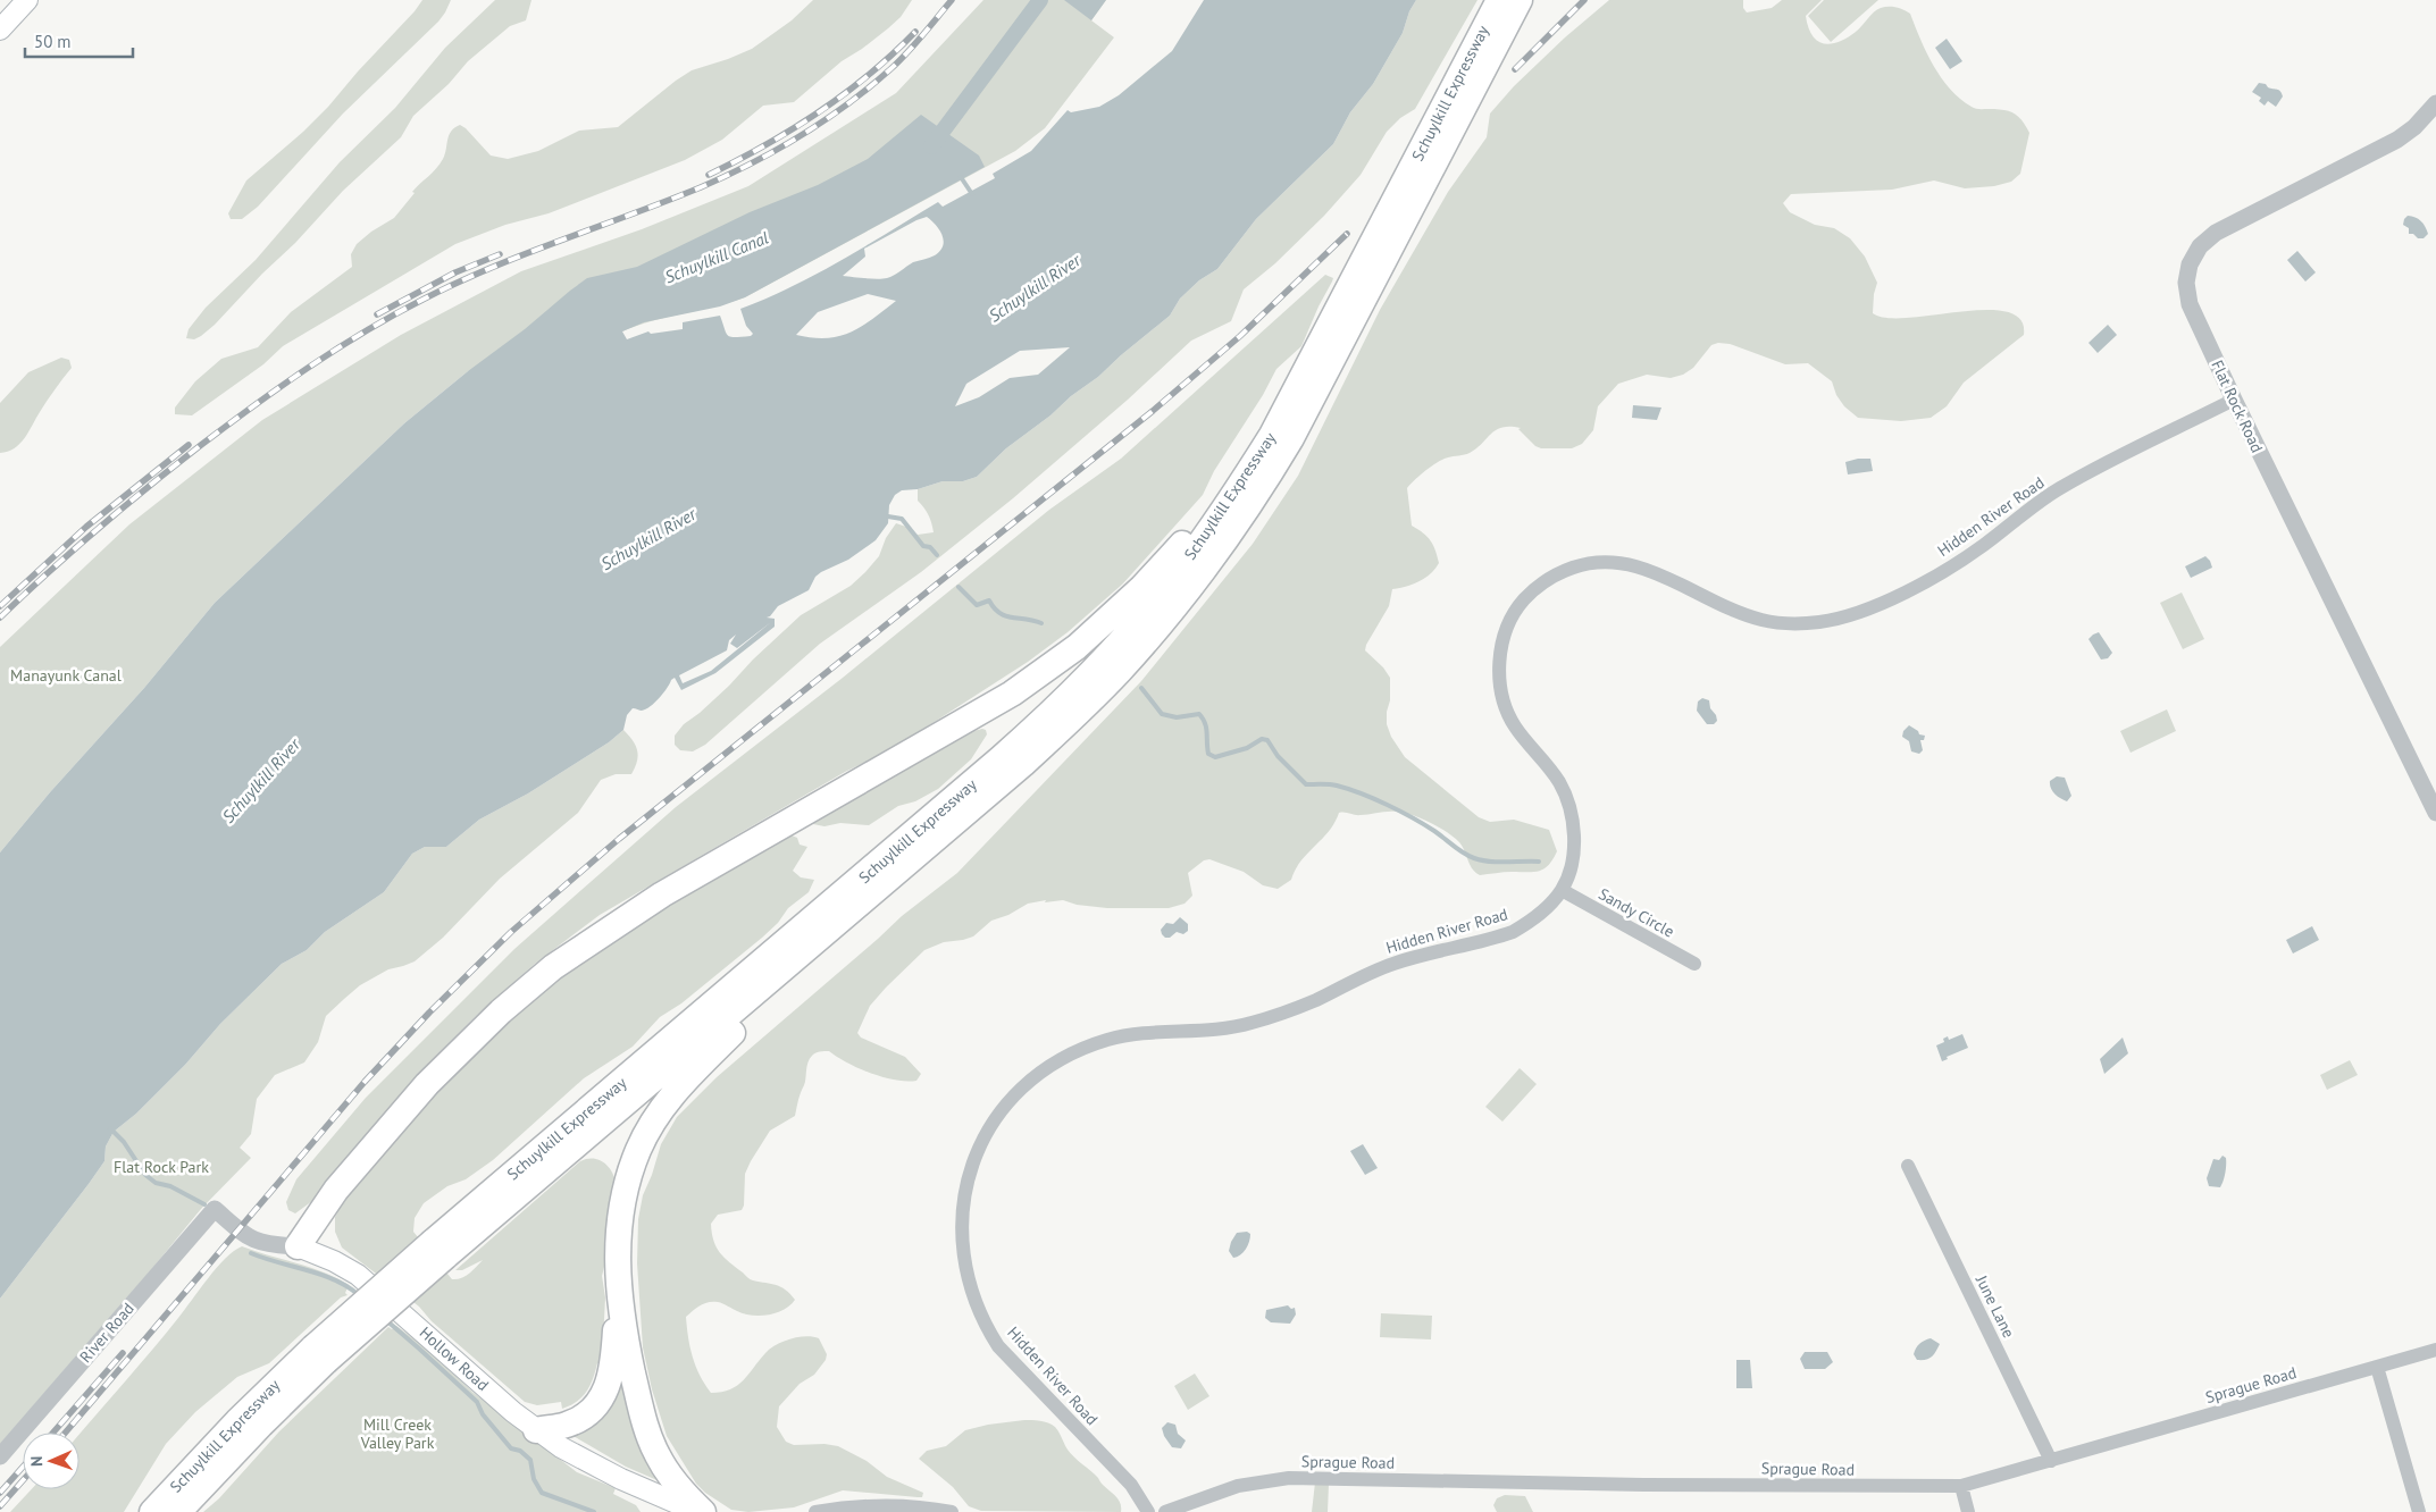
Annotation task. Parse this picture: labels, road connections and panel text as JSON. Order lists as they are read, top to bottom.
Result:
{
  "streets": {
    "highway": ["Schuylkill Expressway"],
    "main road": ["Hollow Road"],
    "street": [
      "Flat Rock Road",
      "Hidden River Road",
      "Sandy Circle",
      "June Lane",
      "River Road",
      "Sprague Road"
    ]
  },
  "crossings": [
    ["Flat Rock Road", "Hidden River Road"],
    ["Hidden River Road", "Sandy Circle"],
    ["June Lane", "Sprague Road"],
    ["River Road", "Hollow Road"]
  ],
  "water": ["Schuylkill Canal", "Schuylkill River"],
  "parks": ["Manayunk Canal", "Flat Rock Park", "Mill Creek Valley Park"],
  "scale_bar": "50 m",
  "north": "left"
}
